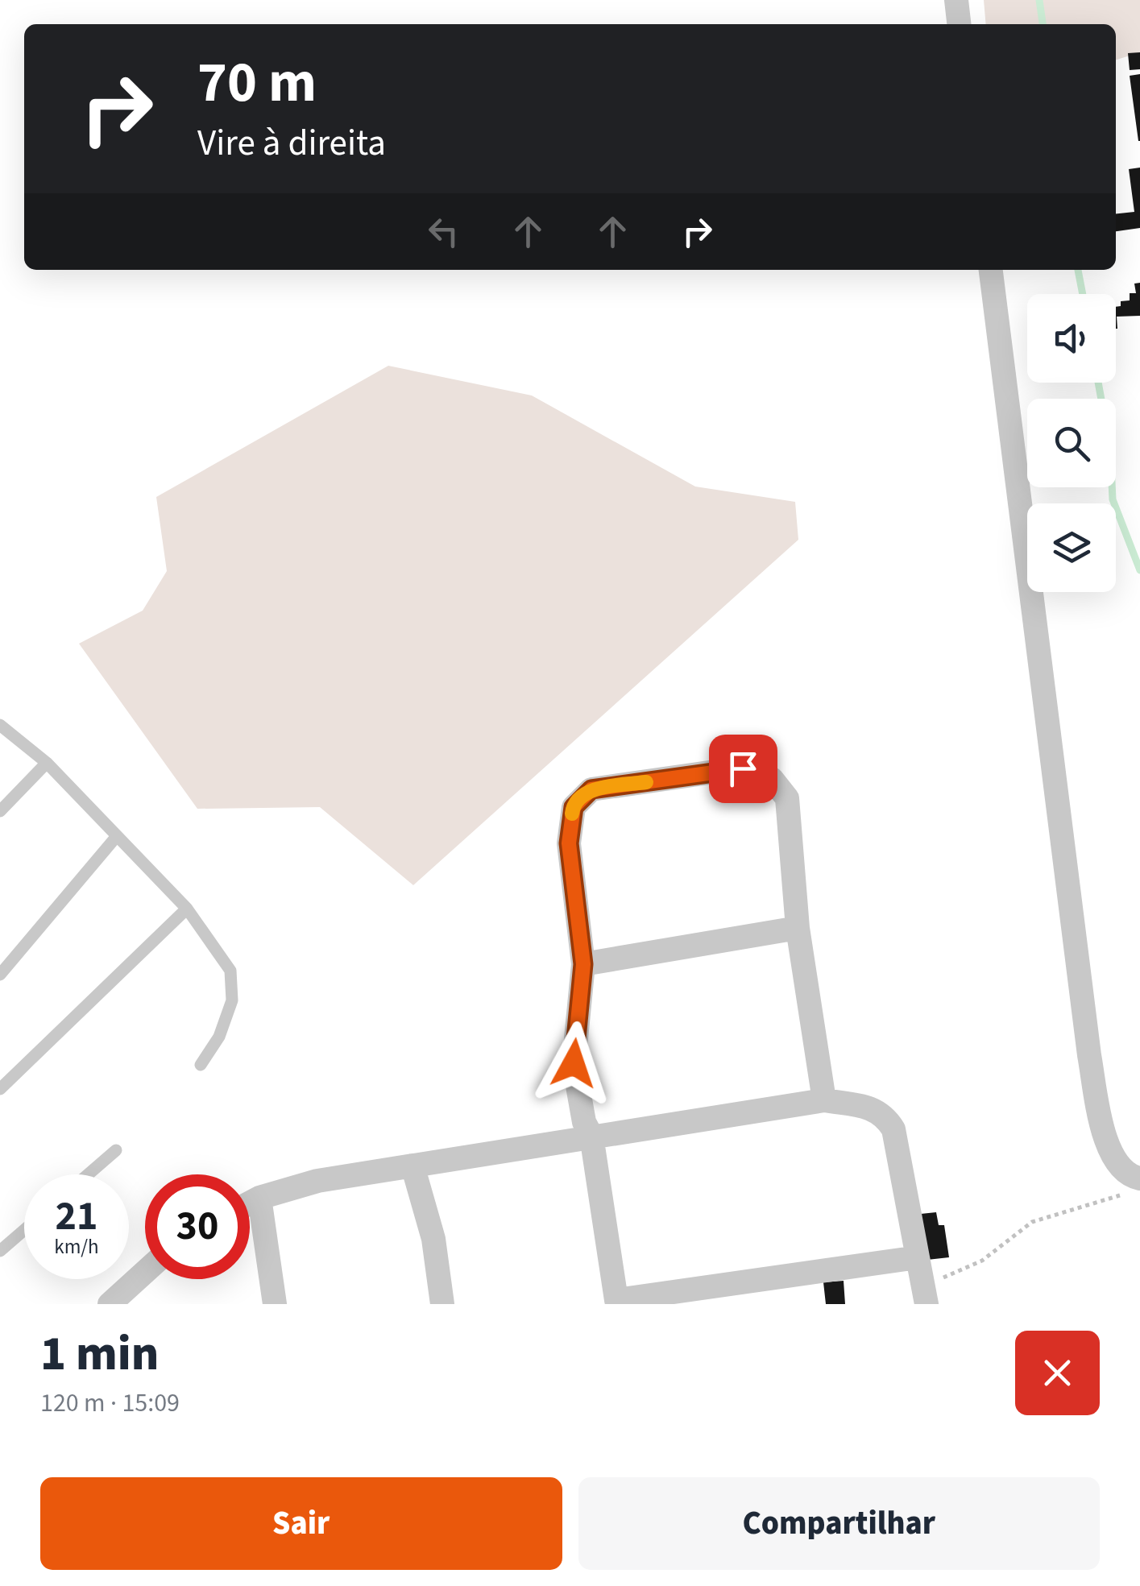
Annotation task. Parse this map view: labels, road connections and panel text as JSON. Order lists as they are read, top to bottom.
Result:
{
  "page": {
    "turn": ["70 m", "Vire à direita"],
    "speed": "21 km/h",
    "limit": "30",
    "heading": ["1 min", "120 m · 15:09"],
    "buttons": ["Sair", "Compartilhar"]
  }
}
